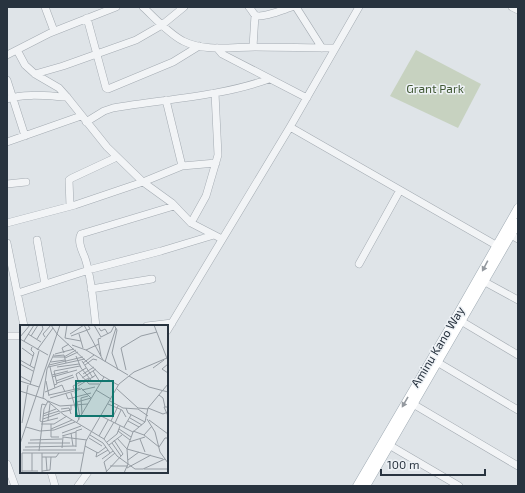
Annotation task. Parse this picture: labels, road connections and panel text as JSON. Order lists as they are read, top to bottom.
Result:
{
  "streets": {
    "main road": ["Aminu Kano Way"]
  },
  "parks": ["Grant Park"],
  "scale_bar": "100 m"
}
